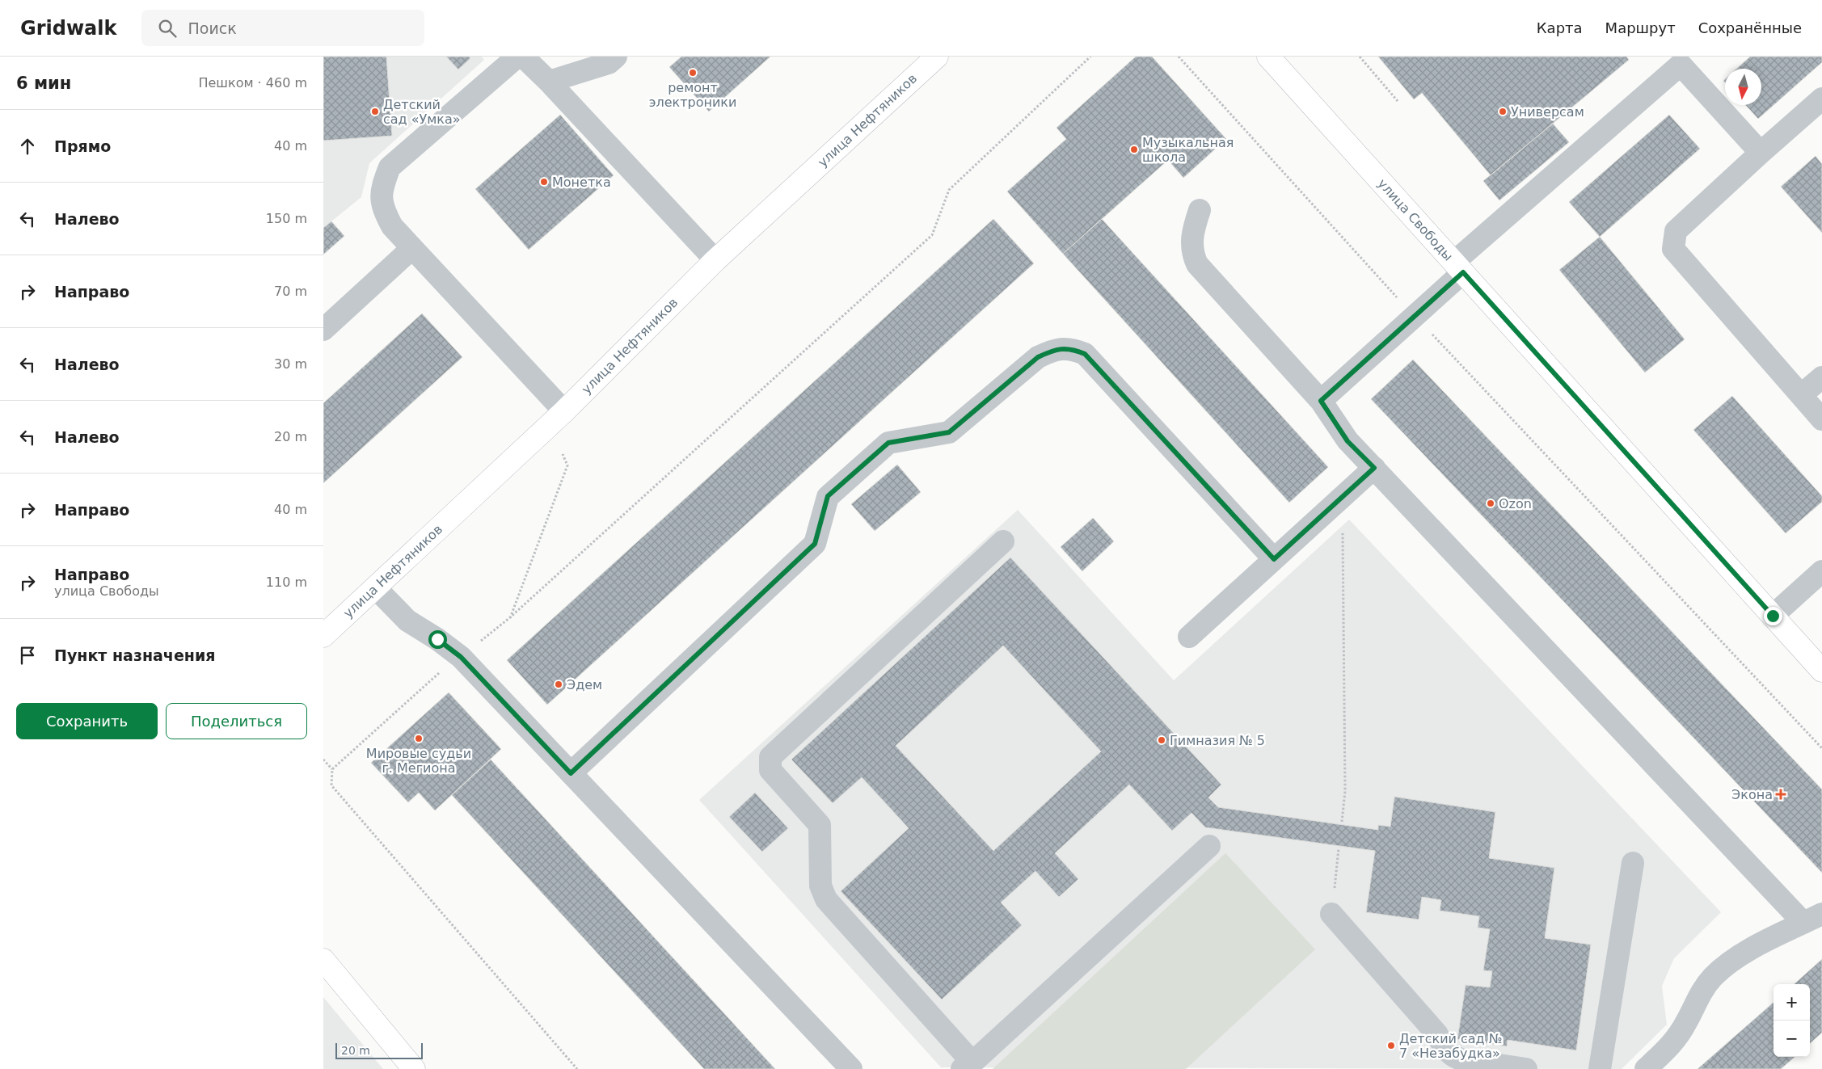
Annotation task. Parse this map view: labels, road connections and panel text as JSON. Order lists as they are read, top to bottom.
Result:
{
  "streets": {
    "main road": ["улица Нефтяников", "улица Свободы"]
  },
  "places": {
    "other": [
      "ремонт электроники",
      "Детский сад «Умка»",
      "Универсам",
      "Музыкальная школа",
      "Монетка",
      "Ozon",
      "Эдем",
      "Мировые судьи г. Мегиона",
      "Гимназия № 5",
      "Детский сад № 7 «Незабудка»"
    ],
    "health": ["Экона"]
  },
  "scale_bar": "20 m",
  "north": "bottom",
  "page": {
    "header": "Gridwalk",
    "search": "Поиск",
    "nav": ["Карта", "Маршрут", "Сохранённые"],
    "heading": ["6 мин", "Пешком · 460 m"],
    "list": [
      ["Прямо", "40 m"],
      ["Налево", "150 m"],
      ["Направо", "70 m"],
      ["Налево", "30 m"],
      ["Налево", "20 m"],
      ["Направо", "40 m"],
      ["Направо", "улица Свободы", "110 m"],
      "Пункт назначения"
    ],
    "buttons": ["Сохранить", "Поделиться"],
    "map_buttons": ["+", "−"],
    "scale": "20 m"
  }
}
